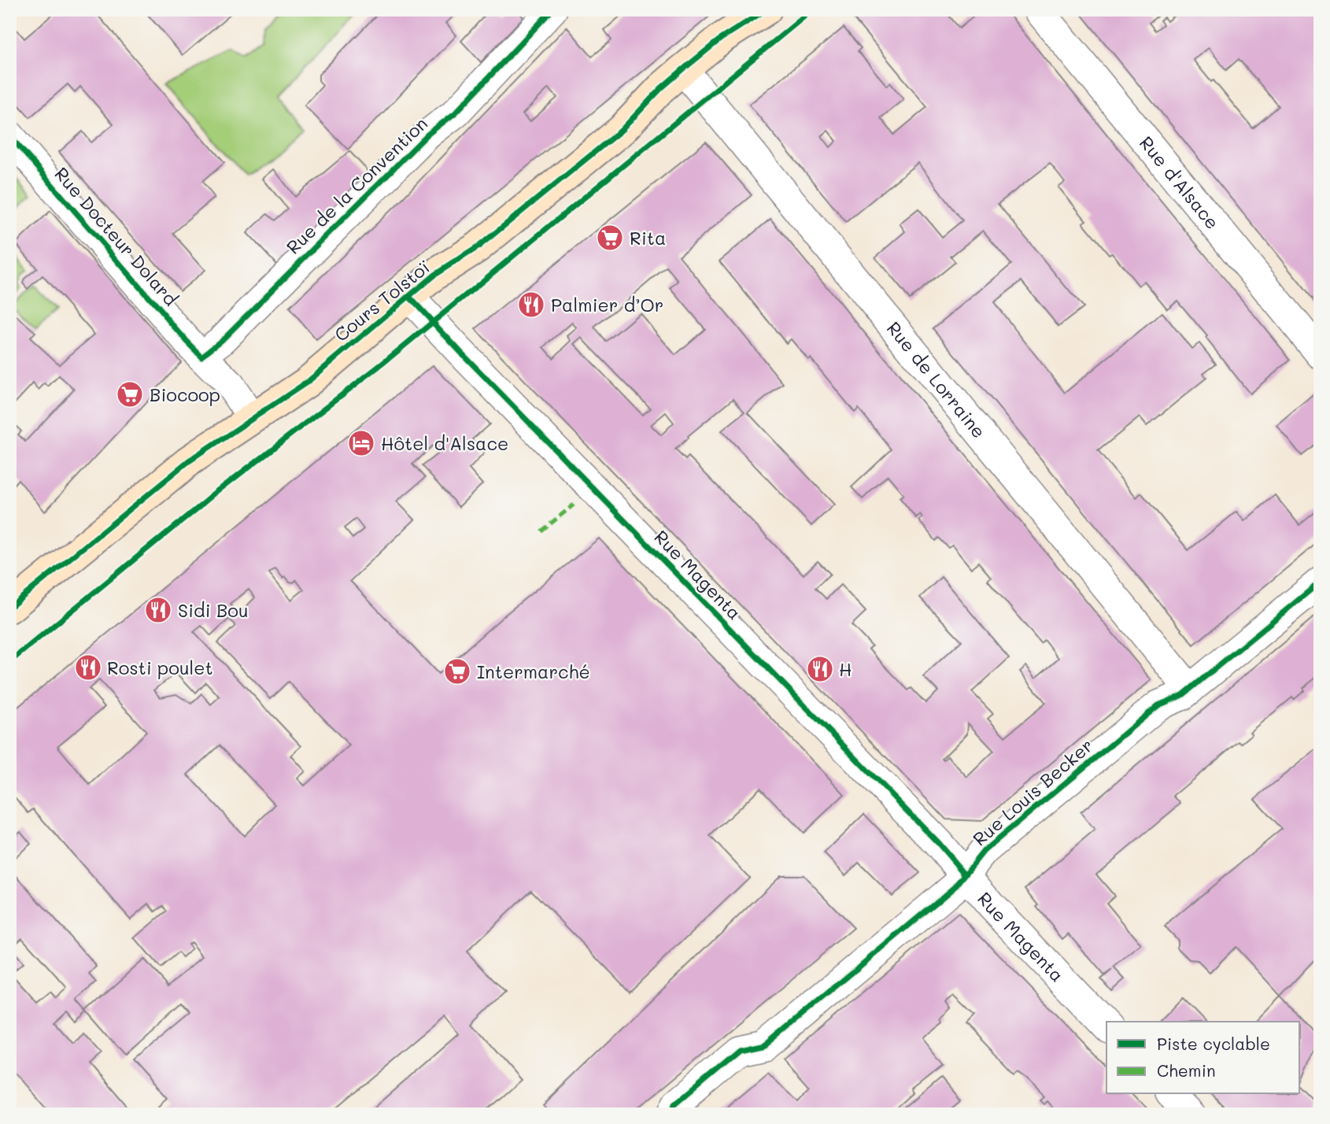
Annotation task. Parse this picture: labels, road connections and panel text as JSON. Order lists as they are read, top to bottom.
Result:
{
  "streets": {
    "main road": ["Cours Tolstoï"],
    "street": [
      "Rue d'Alsace",
      "Rue de la Convention",
      "Rue Docteur Dolard",
      "Rue de Lorraine",
      "Rue Magenta",
      "Rue Louis Becker"
    ]
  },
  "crossings": [
    ["Rue de la Convention", "Rue Docteur Dolard"],
    ["Rue Docteur Dolard", "Cours Tolstoï"],
    ["Cours Tolstoï", "Rue de Lorraine"],
    ["Cours Tolstoï", "Rue Magenta"],
    ["Rue de Lorraine", "Rue Louis Becker"],
    ["Rue Magenta", "Rue Louis Becker"]
  ],
  "places": {
    "supermarket": ["Rita", "Biocoop", "Intermarché"],
    "restaurant": [
      "Palmier d’Or",
      "Sidi Bou",
      "Rosti poulet",
      "H"
    ],
    "hotel": ["Hôtel d'Alsace"]
  },
  "legend": ["Piste cyclable", "Chemin"]
}
